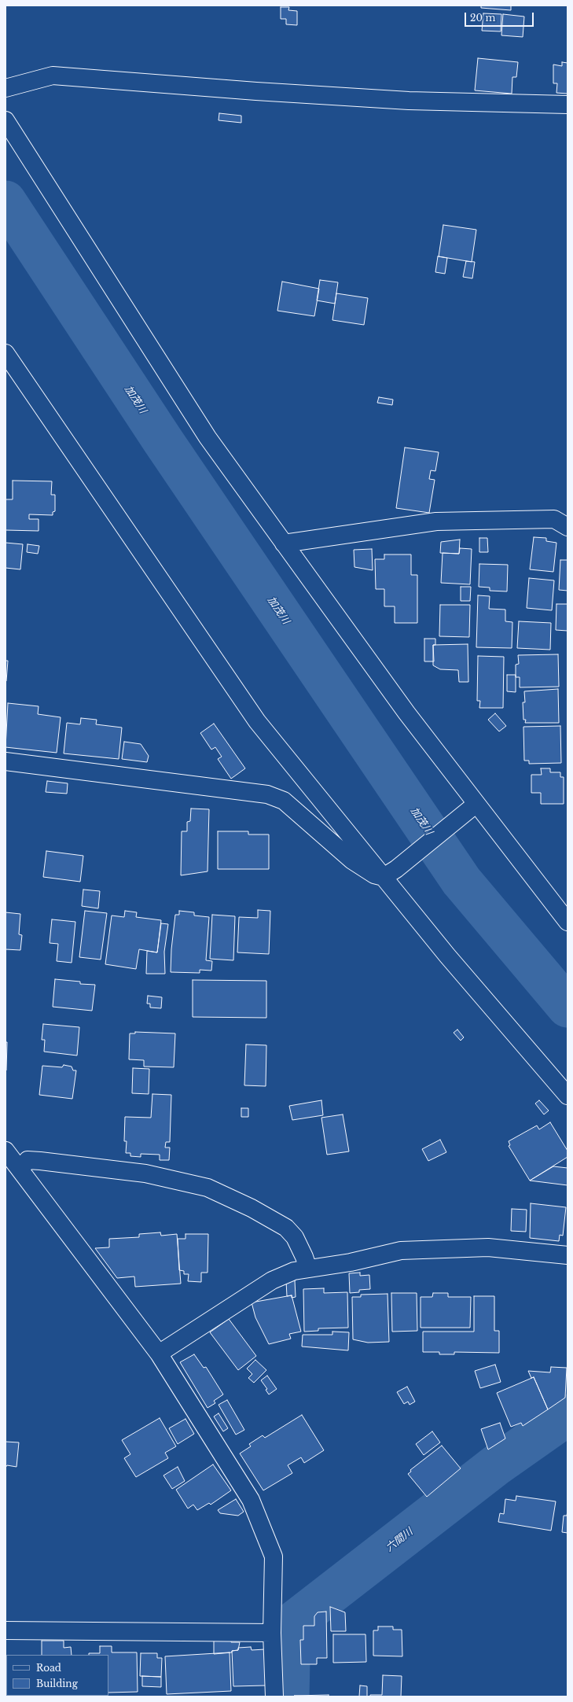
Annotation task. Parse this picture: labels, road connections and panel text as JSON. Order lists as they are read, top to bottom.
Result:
{
  "water": ["加茂川", "六間川"],
  "legend": ["Road", "Building"],
  "scale_bar": "20 m"
}
